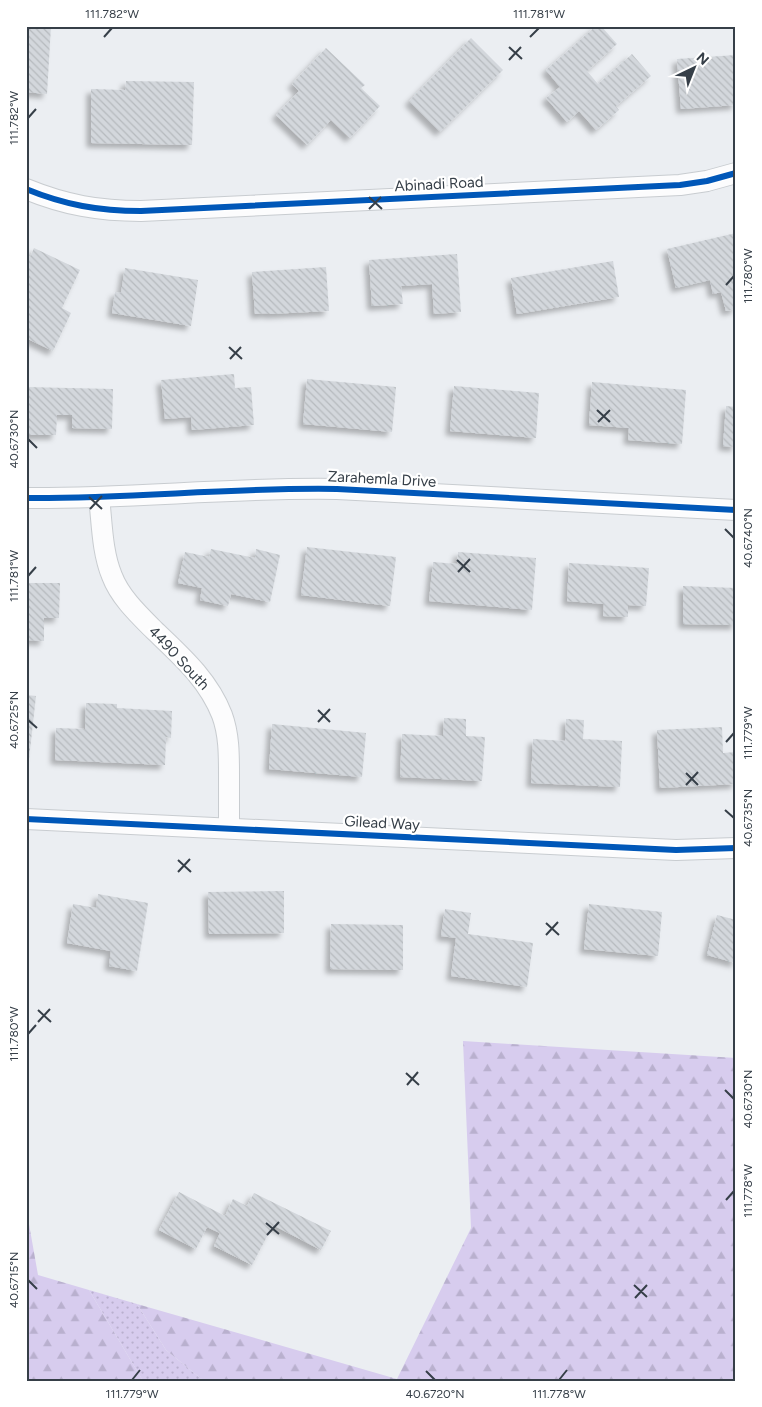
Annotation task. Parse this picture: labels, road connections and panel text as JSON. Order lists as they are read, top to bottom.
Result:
{
  "streets": {
    "street": [
      "Abinadi Road",
      "Zarahemla Drive",
      "4490 South",
      "Gilead Way"
    ]
  },
  "crossings": [
    ["Zarahemla Drive", "4490 South"],
    ["4490 South", "Gilead Way"]
  ],
  "north": "top right",
  "coordinates": [
    "111.782°W",
    "111.781°W",
    "111.780°W",
    "40.6730°N",
    "40.6740°N",
    "40.6725°N",
    "111.779°W",
    "40.6735°N",
    "111.778°W",
    "40.6715°N",
    "40.6720°N"
  ]
}
